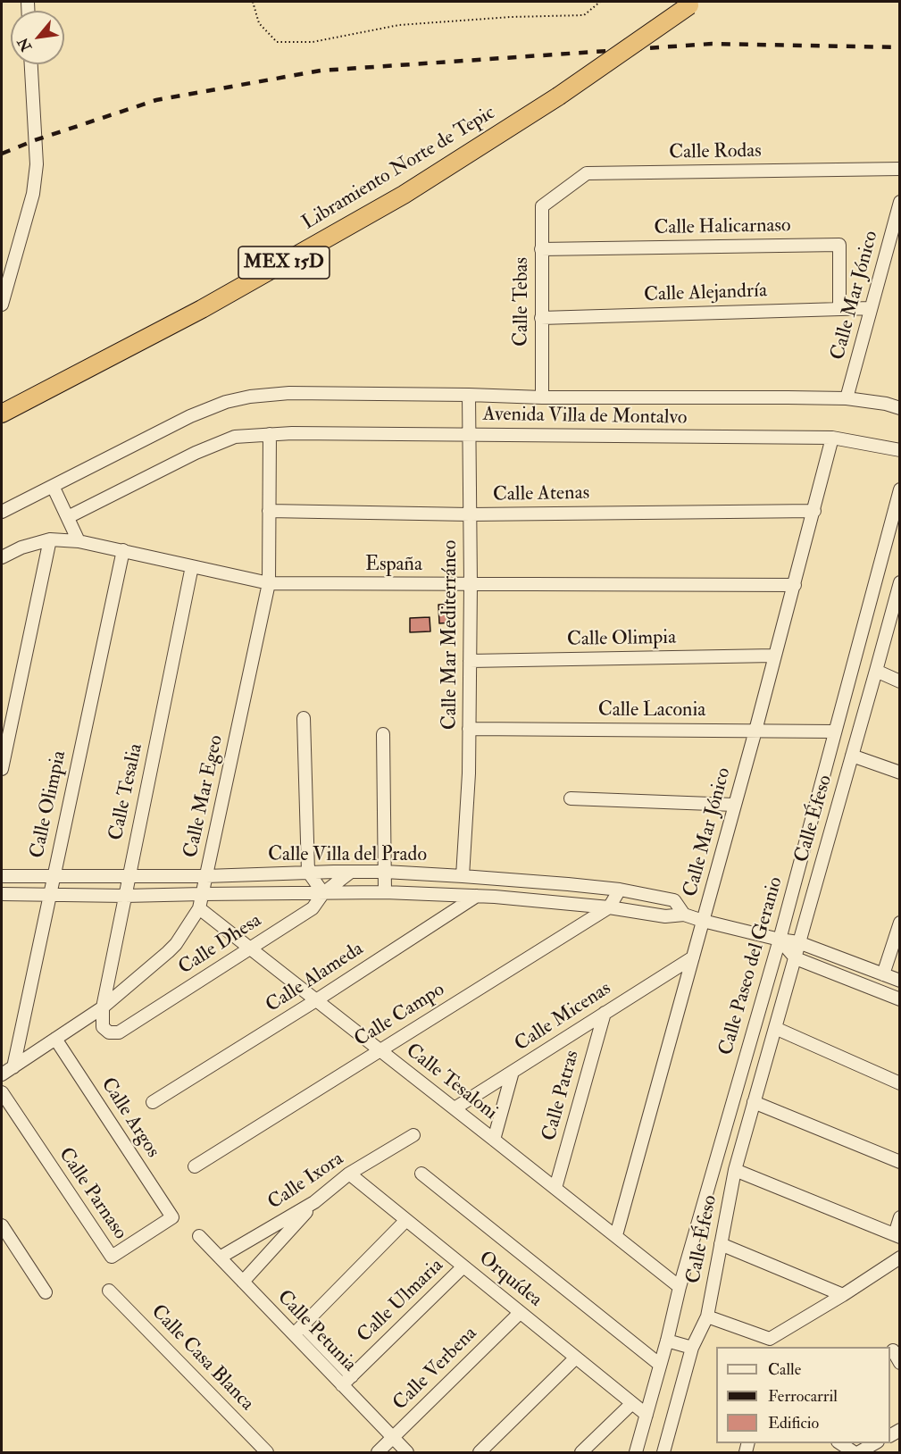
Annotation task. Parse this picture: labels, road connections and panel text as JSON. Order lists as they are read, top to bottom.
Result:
{
  "streets": {
    "highway": ["Libramiento Norte de Tepic", "MEX 15D"],
    "street": [
      "Calle Rodas",
      "Calle Halicarnaso",
      "Calle Alejandría",
      "Calle Mar Jónico",
      "Calle Tebas",
      "Avenida Villa de Montalvo",
      "Calle Atenas",
      "España",
      "Calle Mar Mediterráneo",
      "Calle Olimpia",
      "Calle Laconia",
      "Calle Tesalia",
      "Calle Mar Egeo",
      "Calle Éfeso",
      "Calle Villa del Prado",
      "Calle Dhesa",
      "Calle Paseo del Geranio",
      "Calle Alameda",
      "Calle Campo",
      "Calle Micenas",
      "Calle Tesaloni",
      "Calle Patras",
      "Calle Argos",
      "Calle Ixora",
      "Calle Parnaso",
      "Orquídea",
      "Calle Ulmaria",
      "Calle Petunia",
      "Calle Casa Blanca",
      "Calle Verbena"
    ]
  },
  "crossings": [
    ["Calle Rodas", "Calle Tebas"],
    ["Calle Halicarnaso", "Calle Alejandría"],
    ["Calle Halicarnaso", "Calle Tebas"],
    ["Calle Alejandría", "Calle Mar Jónico"],
    ["Calle Alejandría", "Calle Tebas"],
    ["Calle Mar Jónico", "Avenida Villa de Montalvo"],
    ["Calle Mar Jónico", "Calle Atenas"],
    ["Calle Mar Jónico", "España"],
    ["Calle Mar Jónico", "Calle Olimpia"],
    ["Calle Mar Jónico", "Calle Laconia"],
    ["Calle Mar Jónico", "Calle Villa del Prado"],
    ["Calle Mar Jónico", "Calle Micenas"],
    ["Calle Mar Jónico", "Calle Tesaloni"],
    ["Calle Tebas", "Avenida Villa de Montalvo"],
    ["Avenida Villa de Montalvo", "Calle Mar Mediterráneo"],
    ["Avenida Villa de Montalvo", "Calle Mar Egeo"],
    ["Calle Atenas", "Calle Mar Mediterráneo"],
    ["Calle Atenas", "Calle Mar Egeo"],
    ["España", "Calle Mar Mediterráneo"],
    ["España", "Calle Olimpia"],
    ["España", "Calle Tesalia"],
    ["España", "Calle Mar Egeo"],
    ["Calle Mar Mediterráneo", "Calle Olimpia"],
    ["Calle Mar Mediterráneo", "Calle Laconia"],
    ["Calle Mar Mediterráneo", "Calle Villa del Prado"],
    ["Calle Olimpia", "Calle Mar Egeo"],
    ["Calle Olimpia", "Calle Villa del Prado"],
    ["Calle Laconia", "Calle Paseo del Geranio"],
    ["Calle Tesalia", "Calle Mar Egeo"],
    ["Calle Tesalia", "Calle Villa del Prado"],
    ["Calle Tesalia", "Calle Dhesa"],
    ["Calle Mar Egeo", "Calle Villa del Prado"],
    ["Calle Mar Egeo", "Calle Tesaloni"],
    ["Calle Mar Egeo", "Calle Argos"],
    ["Calle Éfeso", "Calle Villa del Prado"],
    ["Calle Villa del Prado", "Calle Dhesa"],
    ["Calle Villa del Prado", "Calle Paseo del Geranio"],
    ["Calle Villa del Prado", "Calle Alameda"],
    ["Calle Villa del Prado", "Calle Campo"],
    ["Calle Dhesa", "Calle Tesaloni"],
    ["Calle Paseo del Geranio", "Calle Tesaloni"],
    ["Calle Paseo del Geranio", "Orquídea"],
    ["Calle Alameda", "Calle Tesaloni"],
    ["Calle Campo", "Calle Tesaloni"],
    ["Calle Micenas", "Calle Tesaloni"],
    ["Calle Micenas", "Calle Patras"],
    ["Calle Tesaloni", "Calle Patras"],
    ["Calle Argos", "Calle Parnaso"],
    ["Calle Ixora", "Orquídea"],
    ["Calle Ixora", "Calle Petunia"],
    ["Orquídea", "Calle Ulmaria"],
    ["Orquídea", "Calle Verbena"],
    ["Calle Ulmaria", "Calle Petunia"],
    ["Calle Petunia", "Calle Verbena"]
  ],
  "legend": ["Calle", "Ferrocarril", "Edificio"],
  "north": "bottom left"
}
